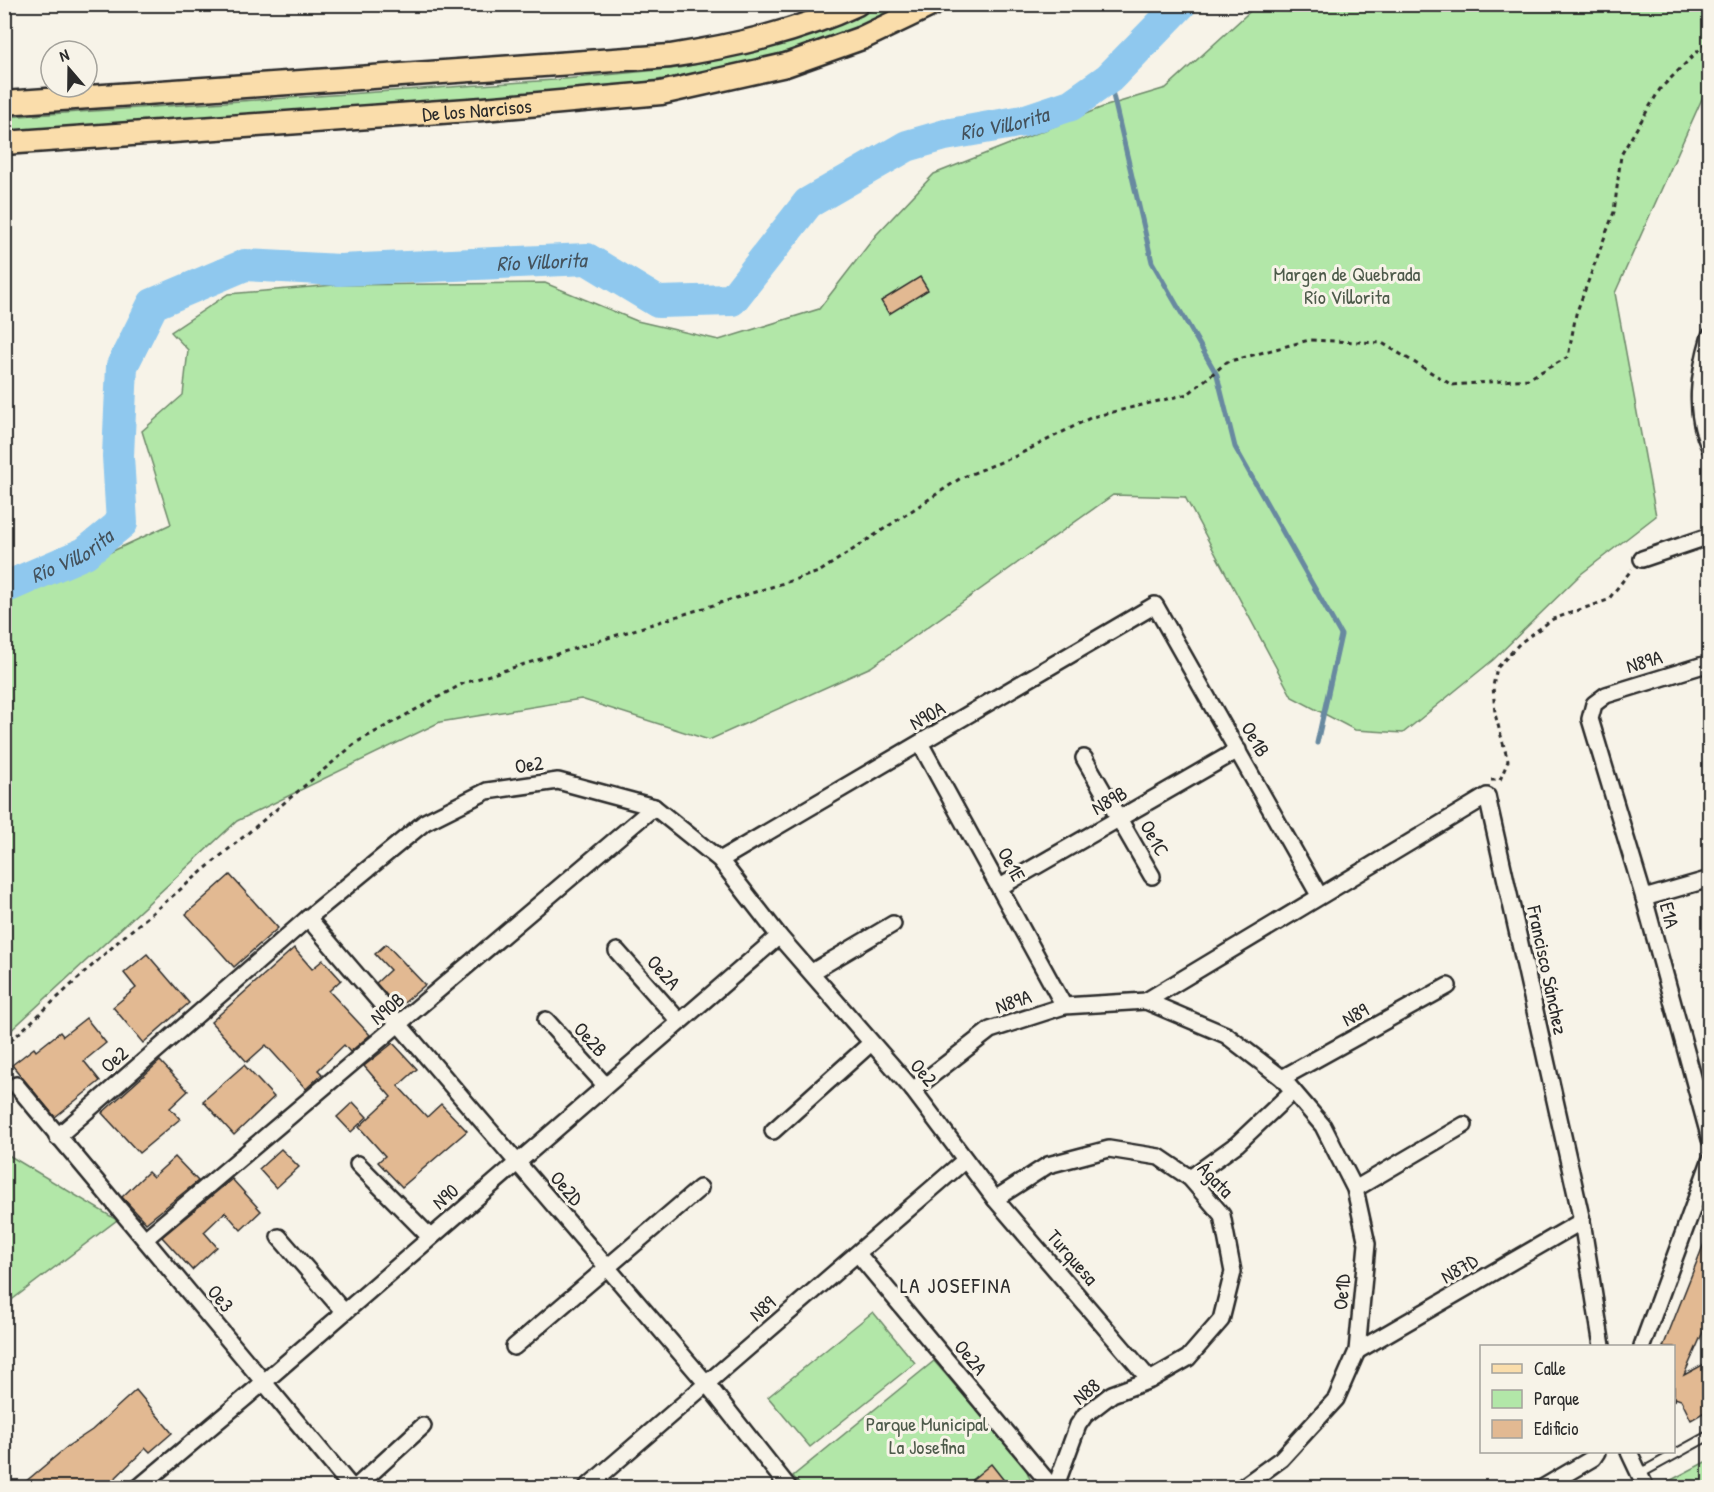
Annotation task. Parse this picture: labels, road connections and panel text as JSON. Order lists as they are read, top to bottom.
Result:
{
  "streets": {
    "main road": ["De los Narcisos"],
    "street": [
      "N89A",
      "N90A",
      "Oe1B",
      "Oe2",
      "N89B",
      "Oe1C",
      "Oe1E",
      "E1A",
      "Francisco Sánchez",
      "Oe2A",
      "N90B",
      "N89",
      "Oe2B",
      "Ágata",
      "Oe2D",
      "N90",
      "Turquesa",
      "N87D",
      "Oe1D",
      "Oe3",
      "N88"
    ]
  },
  "crossings": [
    ["N89A", "Oe1B"],
    ["N89A", "Oe2"],
    ["N89A", "Oe1E"],
    ["N89A", "E1A"],
    ["N89A", "N89"],
    ["N89A", "Oe1D"],
    ["N90A", "Oe1B"],
    ["N90A", "Oe2"],
    ["N90A", "Oe1E"],
    ["Oe1B", "N89B"],
    ["Oe2", "N90B"],
    ["Oe2", "N89"],
    ["Oe2", "Oe2D"],
    ["Oe2", "N90"],
    ["Oe2", "Turquesa"],
    ["Oe2", "Oe3"],
    ["N89B", "Oe1C"],
    ["N89B", "Oe1E"],
    ["Francisco Sánchez", "N87D"],
    ["Oe2A", "N89"],
    ["Oe2A", "N90"],
    ["Oe2A", "N88"],
    ["N90B", "Oe2D"],
    ["N90B", "Oe3"],
    ["N89", "Oe2D"],
    ["N89", "Turquesa"],
    ["N89", "Oe1D"],
    ["Oe2B", "N90"],
    ["Ágata", "Turquesa"],
    ["Ágata", "N88"],
    ["Oe2D", "N90"],
    ["N90", "Oe3"],
    ["Turquesa", "N88"],
    ["N87D", "Oe1D"]
  ],
  "districts": ["LA JOSEFINA"],
  "water": ["Río Villorita"],
  "parks": ["Margen de Quebrada Río Villorita", "Parque Municipal La Josefina"],
  "legend": ["Calle", "Parque", "Edificio"],
  "north": "top"
}
